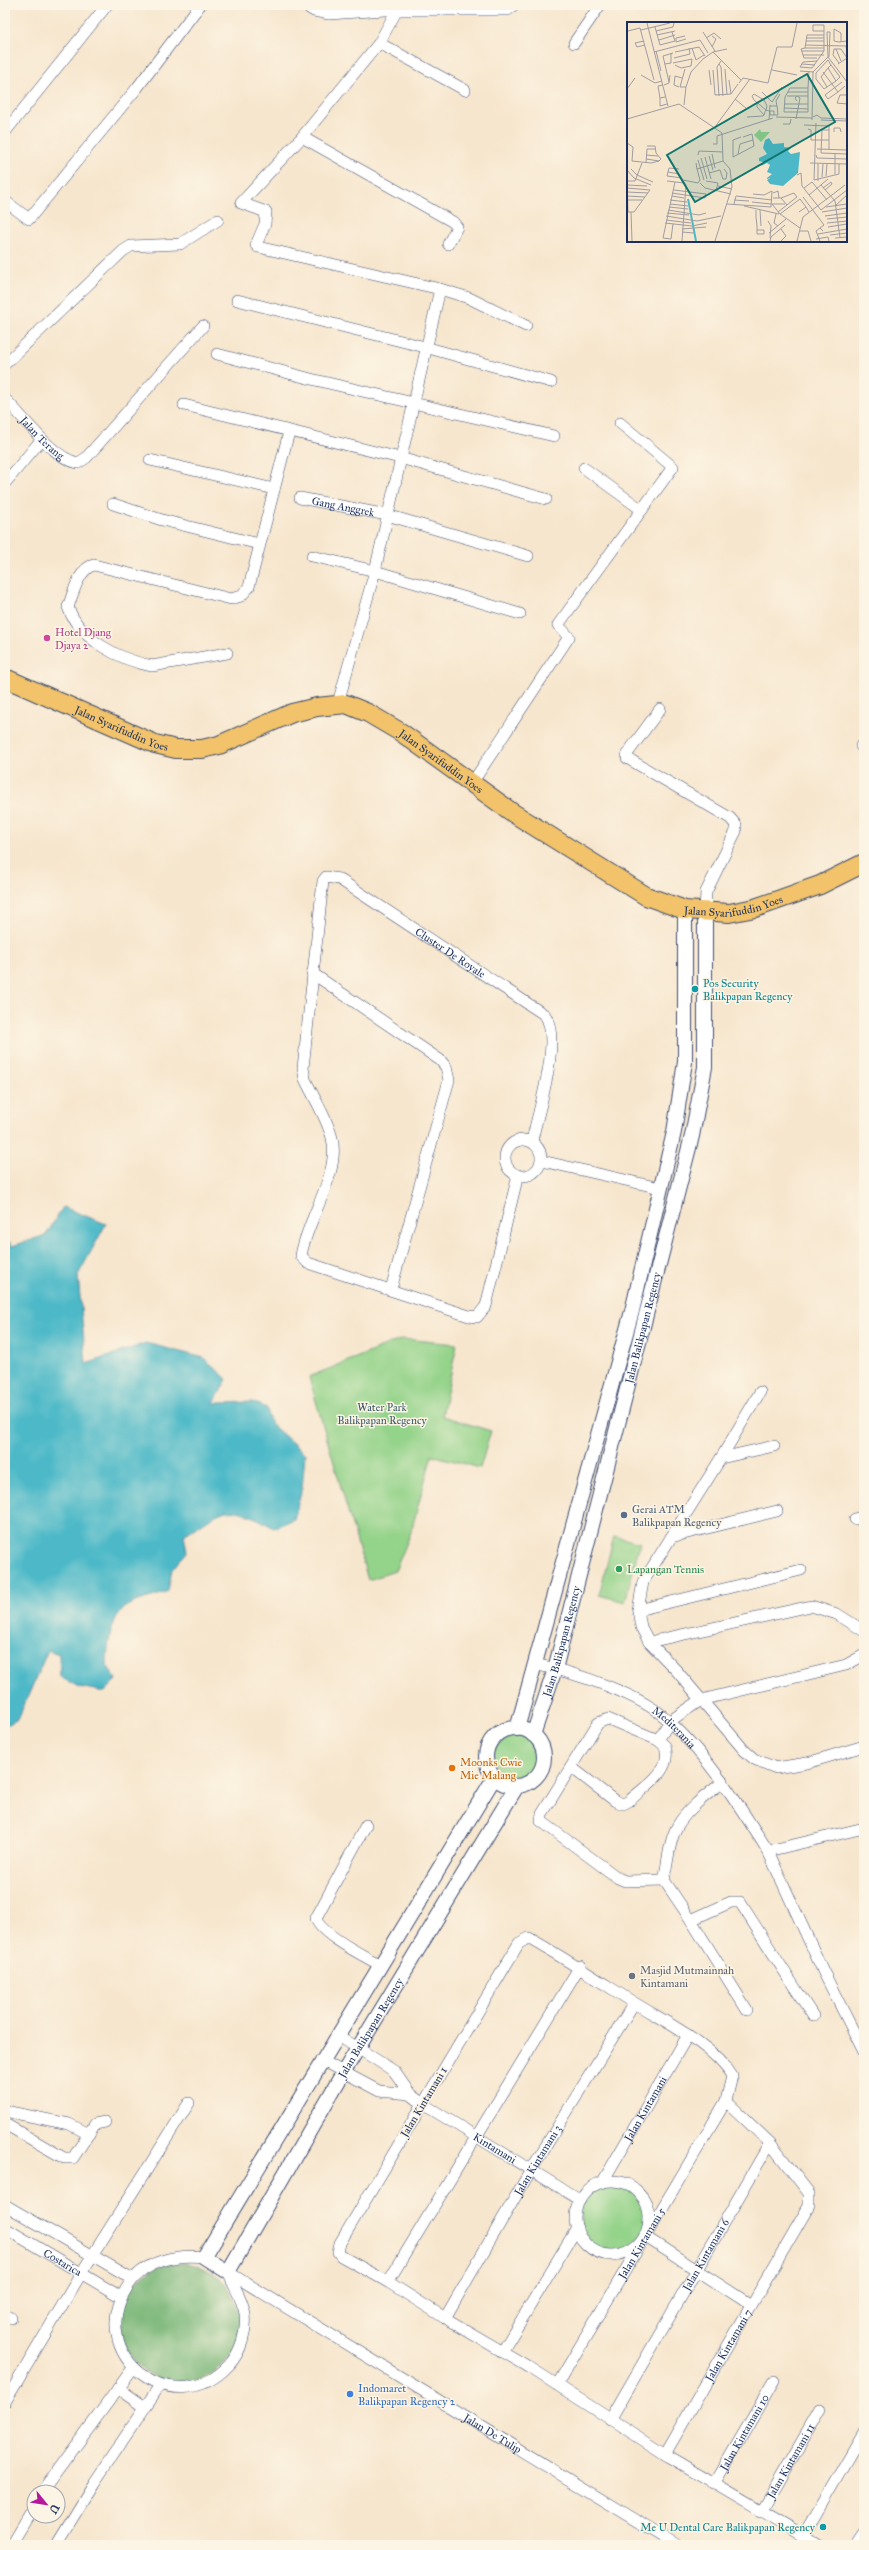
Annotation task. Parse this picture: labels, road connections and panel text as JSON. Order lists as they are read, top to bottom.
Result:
{
  "streets": {
    "highway": ["Jalan Syarifuddin Yoes"],
    "street": [
      "Jalan Terang",
      "Gang Anggrek",
      "Cluster De Royale",
      "Jalan Balikpapan Regency",
      "Mediterania",
      "Jalan Kintamani 1",
      "Jalan Kintamani",
      "Kintamani",
      "Jalan Kintamani 3",
      "Jalan Kintamani 5",
      "Jalan Kintamani 6",
      "Costarica",
      "Jalan Kintamani 7",
      "Jalan Kintamani 10",
      "Jalan De Tulip",
      "Jalan Kintamani 11"
    ]
  },
  "crossings": [
    ["Jalan Syarifuddin Yoes", "Jalan Balikpapan Regency"],
    ["Jalan Balikpapan Regency", "Mediterania"],
    ["Jalan Balikpapan Regency", "Costarica"],
    ["Jalan Balikpapan Regency", "Jalan De Tulip"],
    ["Jalan Kintamani 1", "Kintamani"],
    ["Jalan Kintamani 1", "Jalan Kintamani 5"],
    ["Jalan Kintamani", "Kintamani"],
    ["Jalan Kintamani", "Jalan Kintamani 5"],
    ["Jalan Kintamani", "Jalan Kintamani 7"],
    ["Kintamani", "Jalan Kintamani 3"],
    ["Kintamani", "Jalan Kintamani 5"],
    ["Kintamani", "Jalan Kintamani 7"],
    ["Jalan Kintamani 3", "Jalan Kintamani 5"],
    ["Jalan Kintamani 5", "Jalan Kintamani 7"],
    ["Jalan Kintamani 6", "Jalan Kintamani 7"],
    ["Costarica", "Jalan De Tulip"]
  ],
  "parks": ["Water Park Balikpapan Regency"],
  "places": [
    "Hotel Djang Djaya 2",
    "Pos Security Balikpapan Regency",
    "Gerai ATM Balikpapan Regency",
    "Lapangan Tennis",
    "Moonks Cwie Mie Malang",
    "Masjid Mutmainnah Kintamani",
    "Indomaret Balikpapan Regency 2",
    "Me U Dental Care Balikpapan Regency"
  ],
  "north": "bottom right"
}
